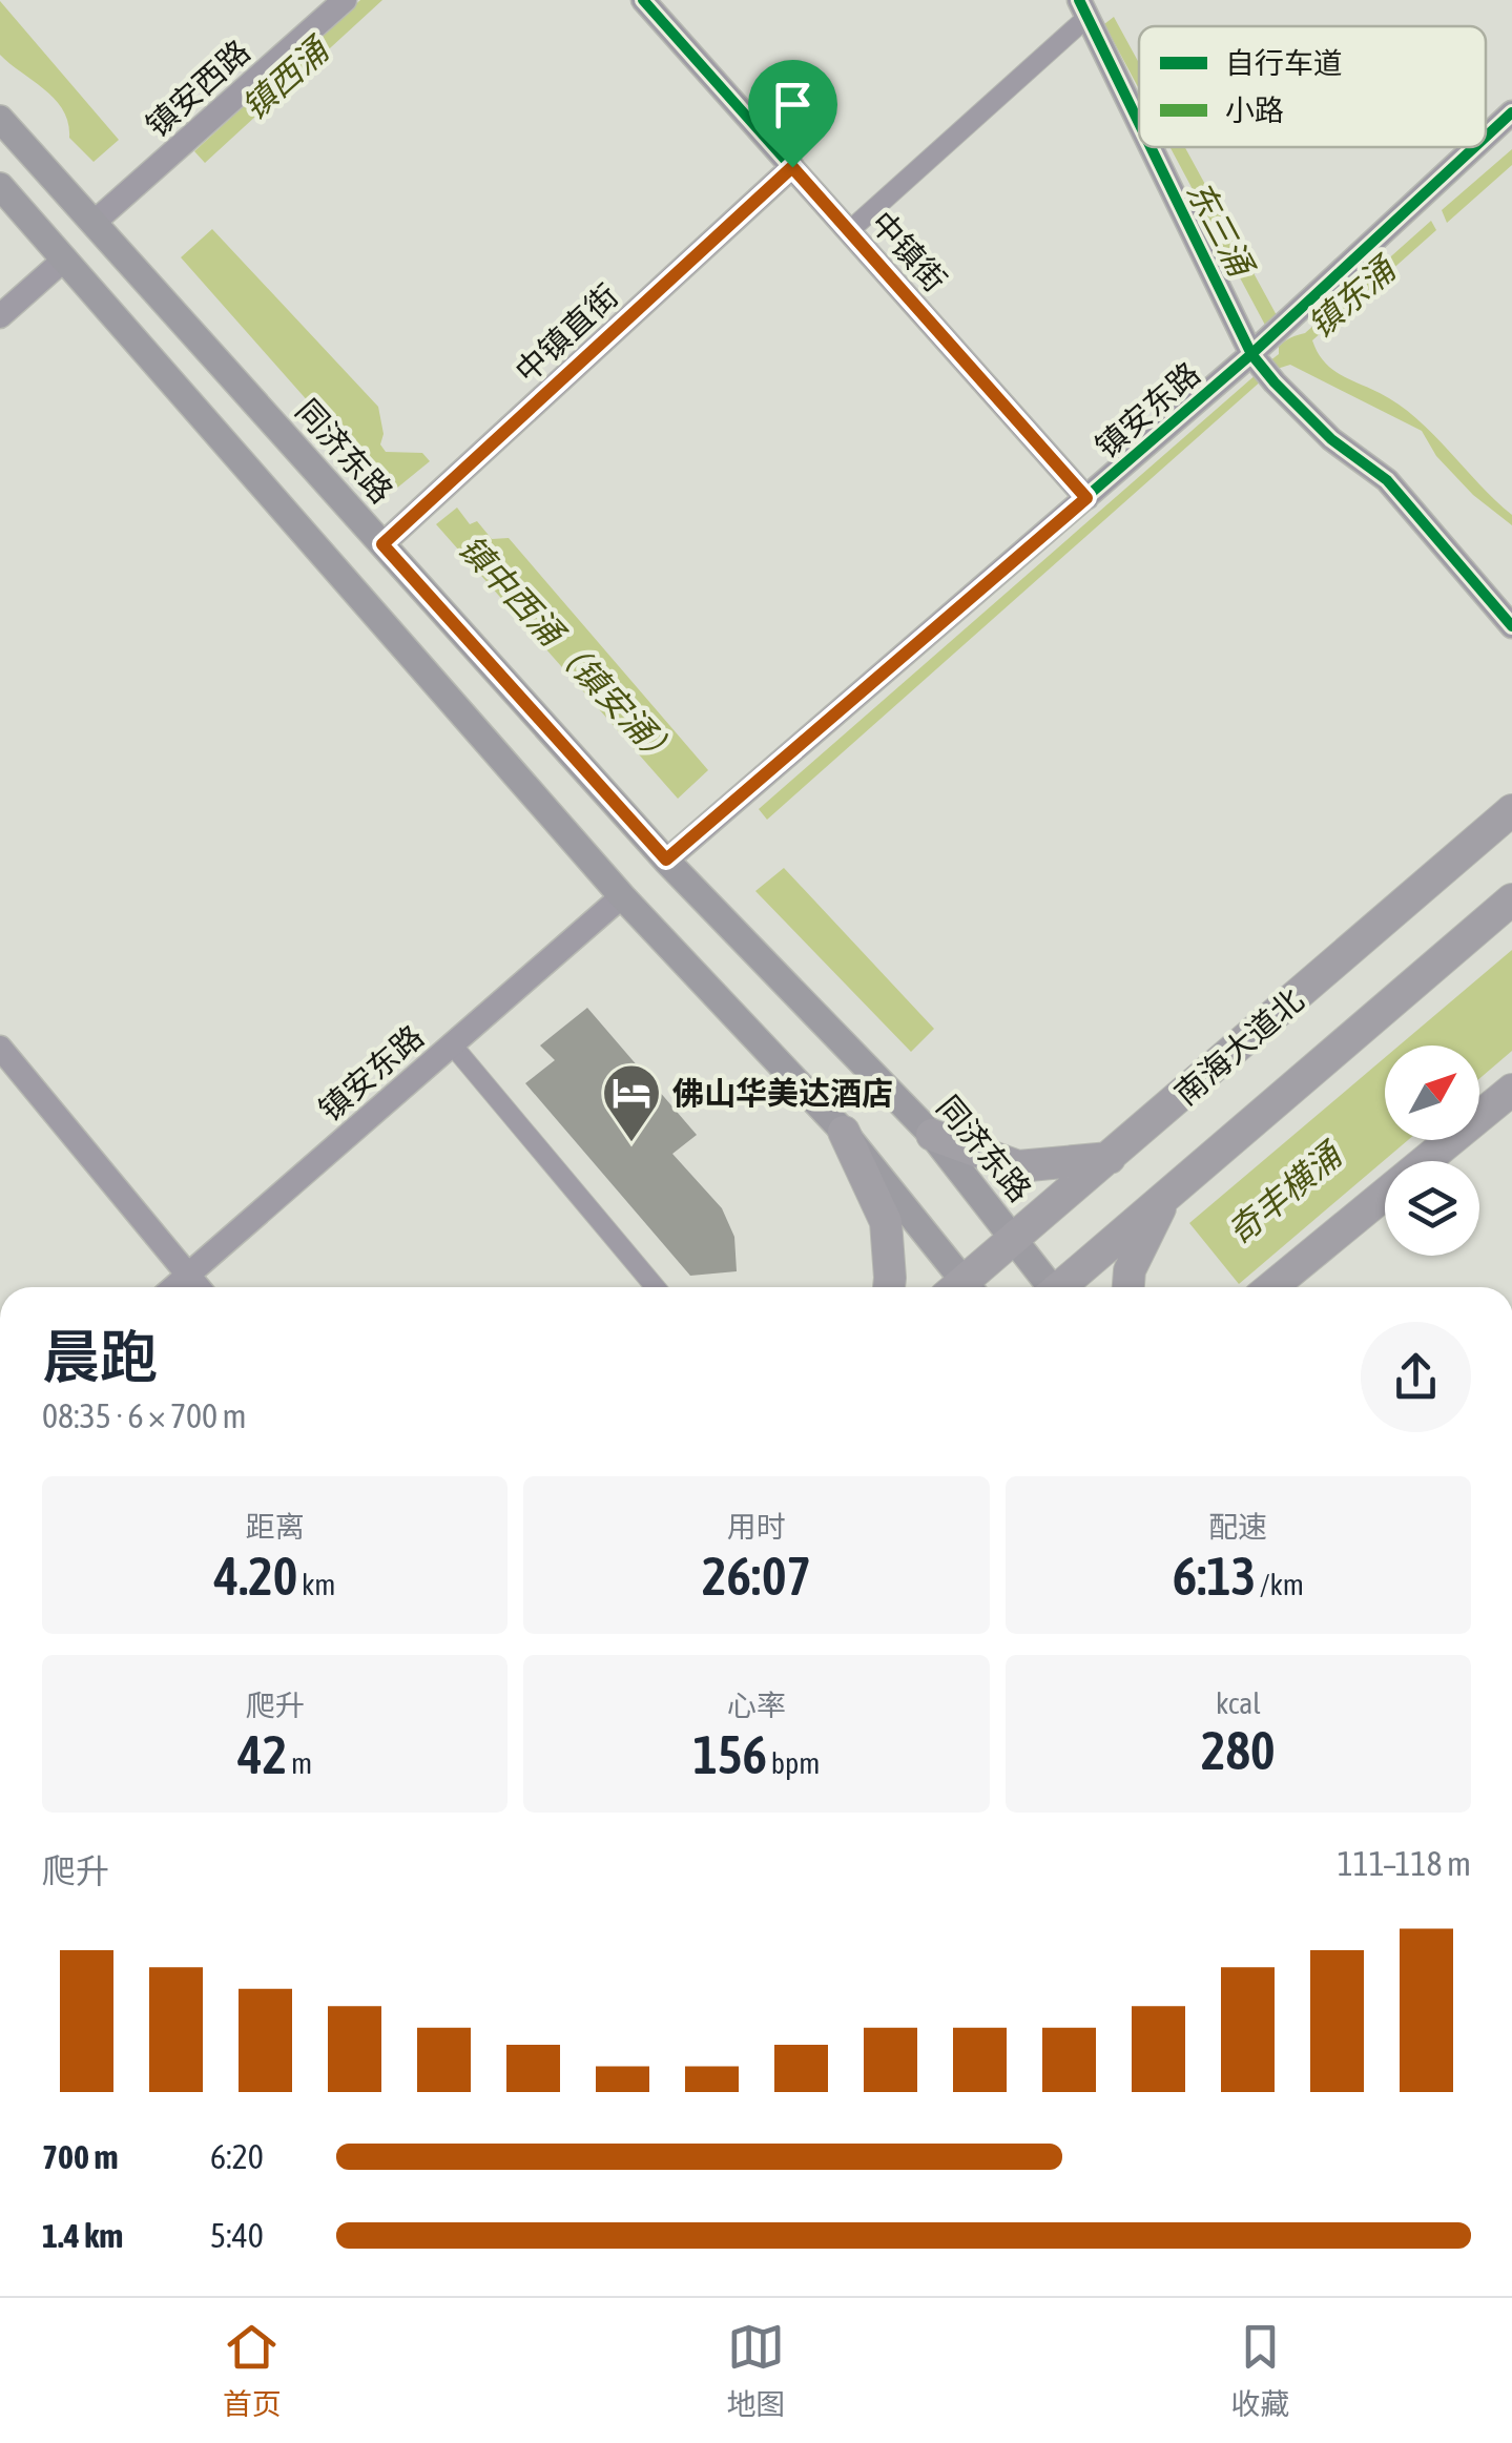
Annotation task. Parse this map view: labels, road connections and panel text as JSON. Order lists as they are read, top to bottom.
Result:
{
  "streets": {
    "highway": ["南海大道北"],
    "main road": ["同济东路"],
    "street": [
      "镇安西路",
      "中镇街",
      "中镇直街",
      "镇安东路"
    ]
  },
  "crossings": [
    ["镇安西路", "同济东路"],
    ["中镇街", "中镇直街"],
    ["中镇街", "镇安东路"],
    ["中镇直街", "同济东路"],
    ["镇安东路", "同济东路"],
    ["同济东路", "南海大道北"]
  ],
  "water": [
    "镇西涌",
    "东三涌",
    "镇东涌",
    "镇中西涌（镇安涌）",
    "奇丰横涌"
  ],
  "places": {
    "hotel": ["佛山华美达酒店"]
  },
  "legend": ["自行车道", "小路"],
  "north": "top right",
  "page": {
    "heading": ["晨跑", "08:35 · 6 × 700 m"],
    "stats": [
      ["距离", "4.20 km"],
      ["用时", "26:07"],
      ["配速", "6:13 /km"],
      ["爬升", "42 m"],
      ["心率", "156 bpm"],
      ["kcal", "280"]
    ],
    "chart": ["爬升", "111–118 m"],
    "list": [
      {
        "name": "700 m",
        "note": "6:20"
      },
      {
        "name": "1.4 km",
        "note": "5:40"
      }
    ],
    "tabs": ["首页", "地图", "收藏"]
  }
}
